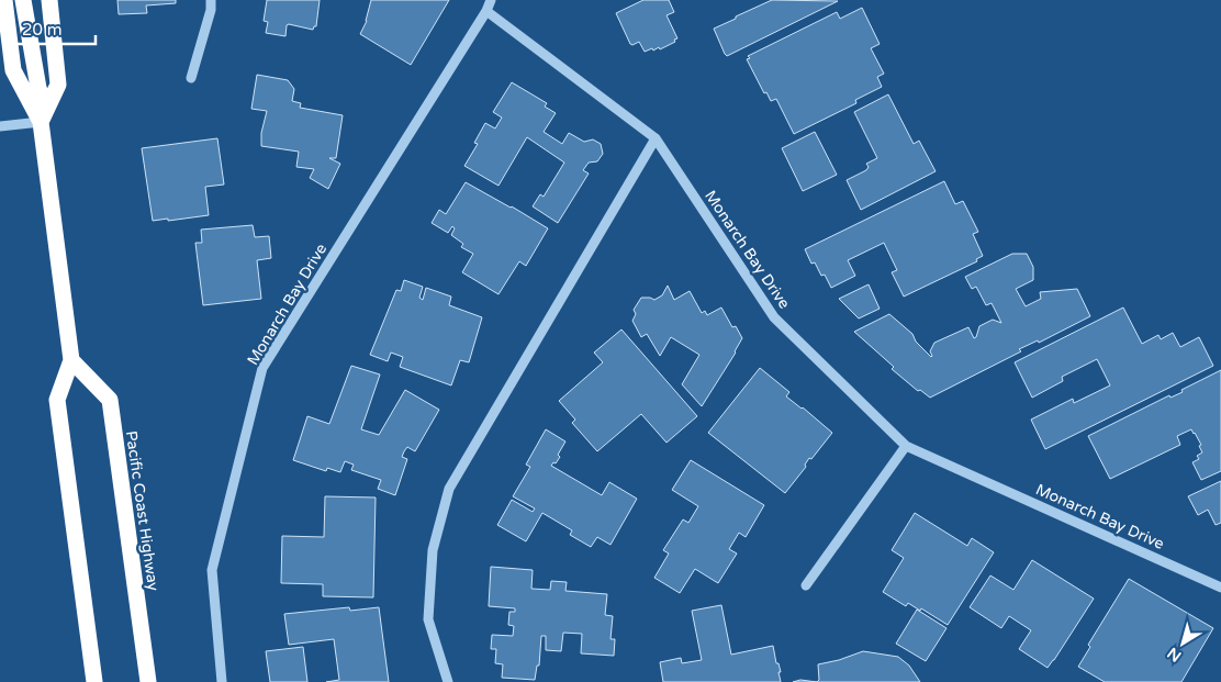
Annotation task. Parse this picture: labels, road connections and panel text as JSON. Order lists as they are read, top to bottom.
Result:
{
  "streets": {
    "highway": ["Pacific Coast Highway"],
    "street": ["Monarch Bay Drive"]
  },
  "scale_bar": "20 m",
  "north": "bottom left"
}
